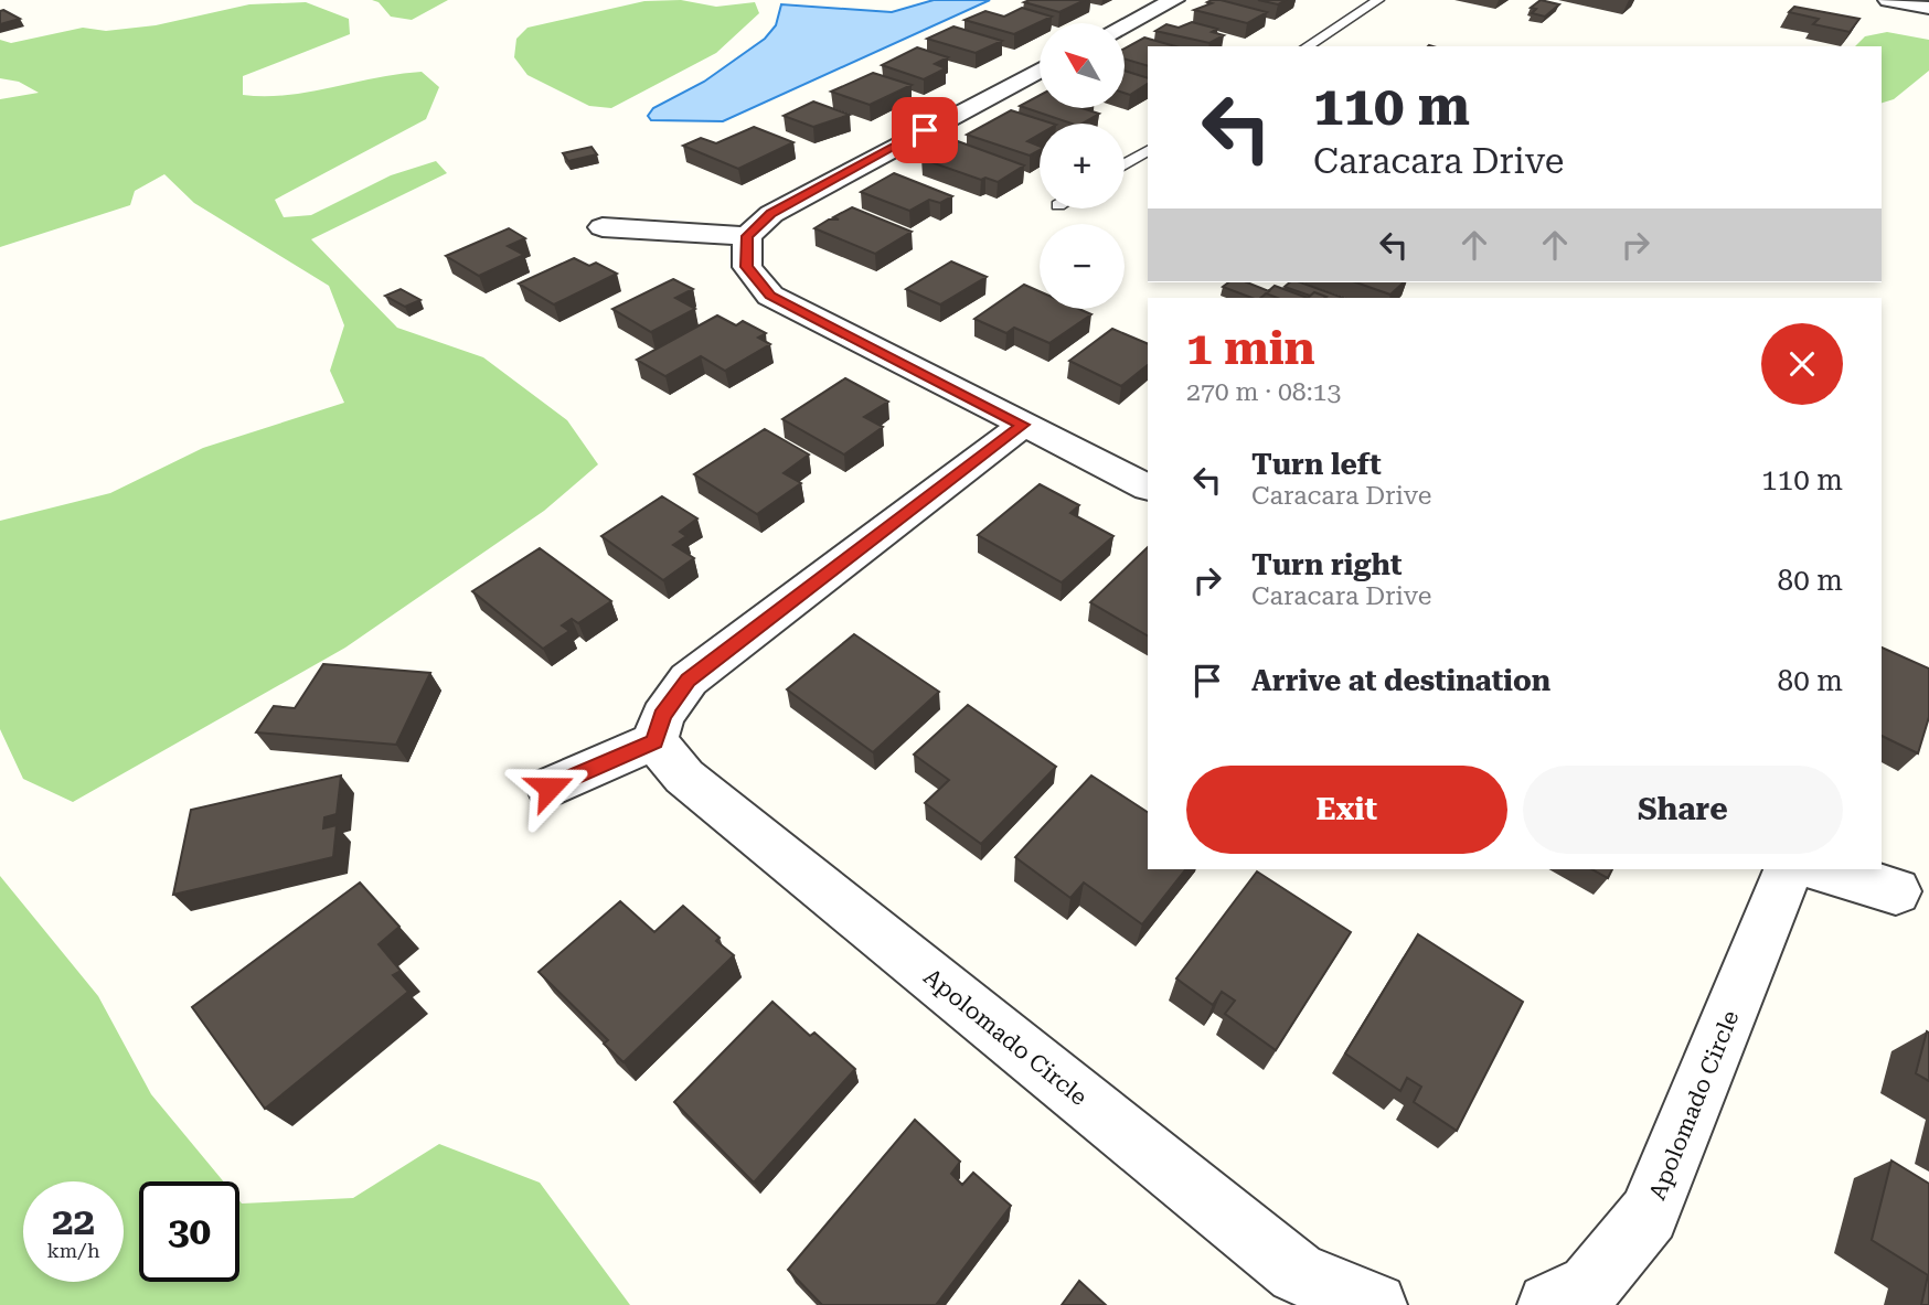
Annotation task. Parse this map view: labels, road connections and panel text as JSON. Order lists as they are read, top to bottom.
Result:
{
  "streets": {
    "street": ["Apolomado Circle"]
  },
  "north": "top left",
  "page": {
    "map_buttons": ["+", "−"],
    "turn": ["110 m", "Caracara Drive"],
    "heading": ["1 min", "270 m · 08:13"],
    "list": [
      {
        "name": "Turn left",
        "note": "Caracara Drive",
        "value": "110 m"
      },
      {
        "name": "Turn right",
        "note": "Caracara Drive",
        "value": "80 m"
      },
      {
        "name": "Arrive at destination",
        "value": "80 m"
      }
    ],
    "buttons": ["Exit", "Share"],
    "speed": "22 km/h",
    "limit": "30"
  }
}
